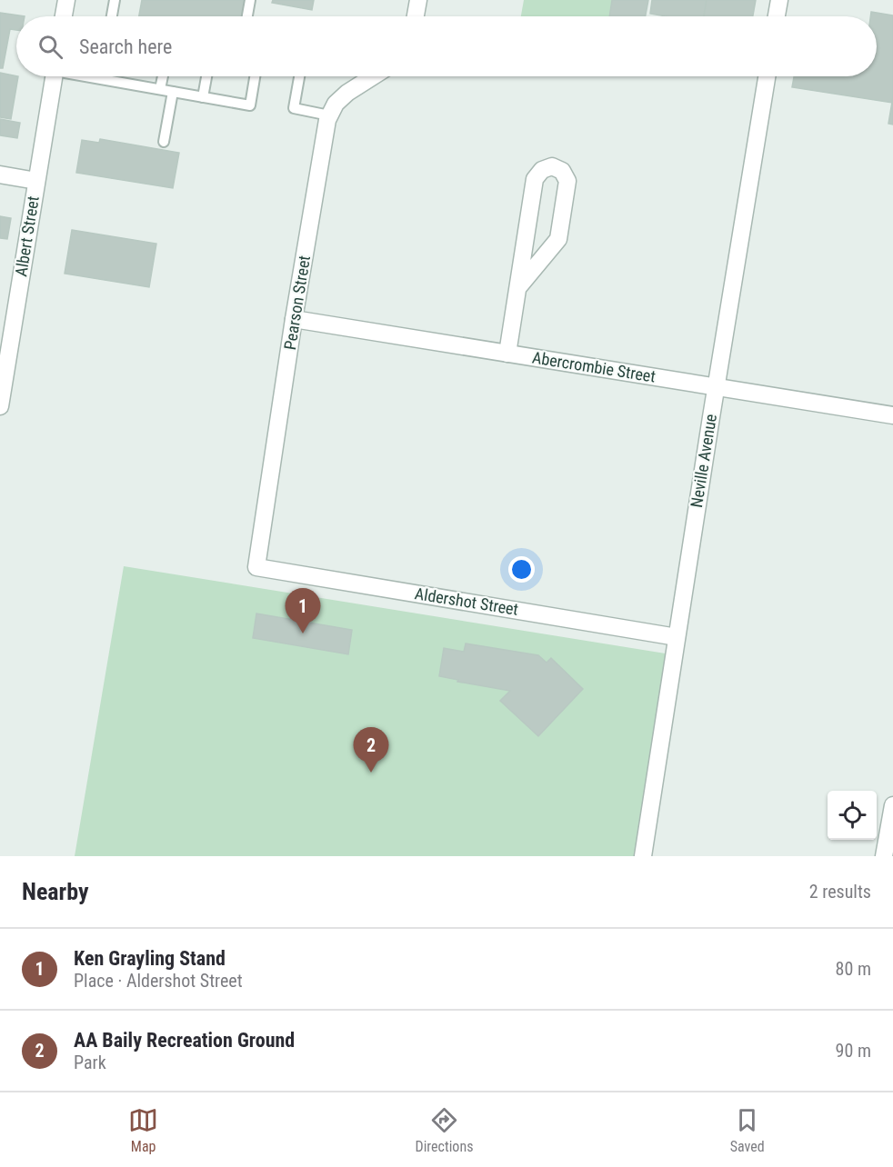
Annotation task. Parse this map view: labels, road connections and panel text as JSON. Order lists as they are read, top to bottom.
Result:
{
  "streets": {
    "street": [
      "Albert Street",
      "Pearson Street",
      "Abercrombie Street",
      "Neville Avenue",
      "Aldershot Street"
    ]
  },
  "crossings": [
    ["Pearson Street", "Abercrombie Street"],
    ["Pearson Street", "Aldershot Street"],
    ["Abercrombie Street", "Neville Avenue"],
    ["Neville Avenue", "Aldershot Street"]
  ],
  "page": {
    "search": "Search here",
    "pins": ["1", "2"],
    "heading": ["Nearby", "2 results"],
    "list": [
      {
        "mark": "1",
        "name": "Ken Grayling Stand",
        "note": "Place · Aldershot Street",
        "value": "80 m"
      },
      {
        "mark": "2",
        "name": "AA Baily Recreation Ground",
        "note": "Park",
        "value": "90 m"
      }
    ],
    "nav": ["Map", "Directions", "Saved"]
  }
}
